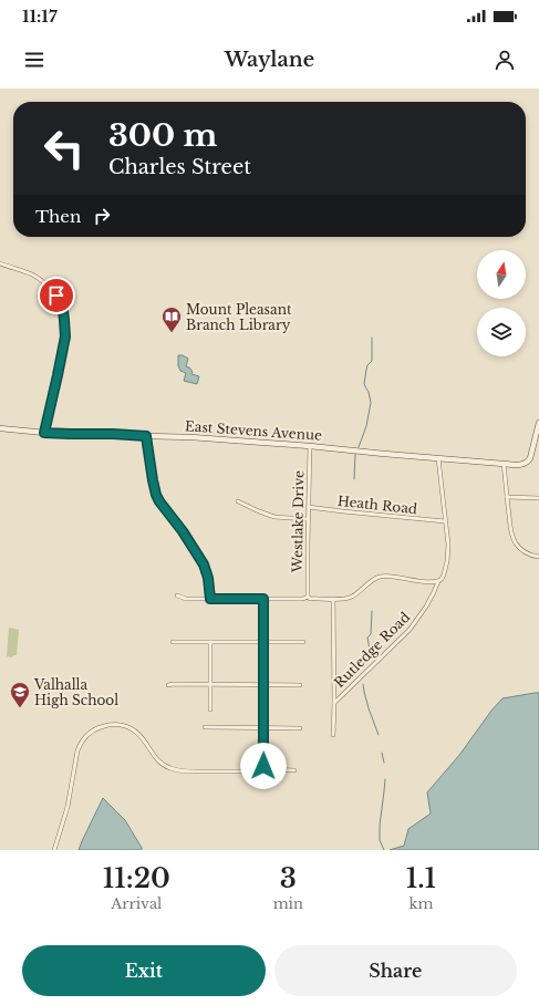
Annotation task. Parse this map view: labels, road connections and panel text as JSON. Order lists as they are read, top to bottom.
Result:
{
  "streets": {
    "street": [
      "East Stevens Avenue",
      "Heath Road",
      "Westlake Drive",
      "Rutledge Road"
    ]
  },
  "crossings": [
    ["East Stevens Avenue", "Westlake Drive"],
    ["East Stevens Avenue", "Rutledge Road"],
    ["Heath Road", "Westlake Drive"],
    ["Heath Road", "Rutledge Road"]
  ],
  "places": {
    "library": ["Mount Pleasant Branch Library"],
    "school or university": ["Valhalla High School"]
  },
  "north": "top",
  "page": {
    "status": "11:17",
    "header": "Waylane",
    "turn": ["300 m", "Charles Street"],
    "then": "Then",
    "eta": [
      "11:20",
      "Arrival",
      "3",
      "min",
      "1.1",
      "km"
    ],
    "buttons": ["Exit", "Share"]
  }
}
